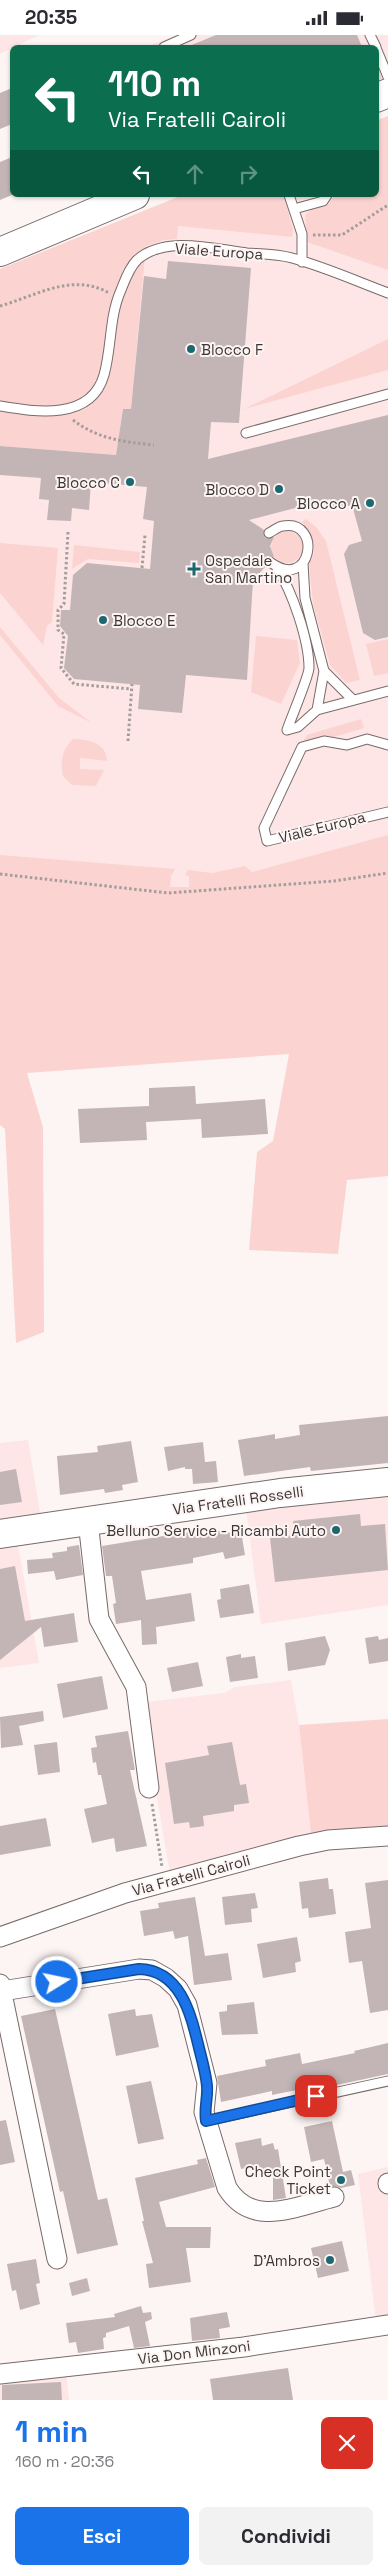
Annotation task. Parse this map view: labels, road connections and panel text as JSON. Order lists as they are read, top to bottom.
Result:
{
  "streets": {
    "main road": ["Via Fratelli Rosselli"],
    "street": ["Via Fratelli Cairoli", "Via Don Minzoni"],
    "lane": ["Viale Europa"]
  },
  "places": {
    "other": [
      "Blocco F",
      "Blocco C",
      "Blocco D",
      "Blocco A",
      "Blocco E",
      "Belluno Service - Ricambi Auto",
      "Check Point Ticket",
      "D'Ambros"
    ],
    "health": ["Ospedale San Martino"]
  },
  "page": {
    "status": "20:35",
    "turn": ["110 m", "Via Fratelli Cairoli"],
    "heading": ["1 min", "160 m · 20:36"],
    "buttons": ["Esci", "Condividi"]
  }
}
